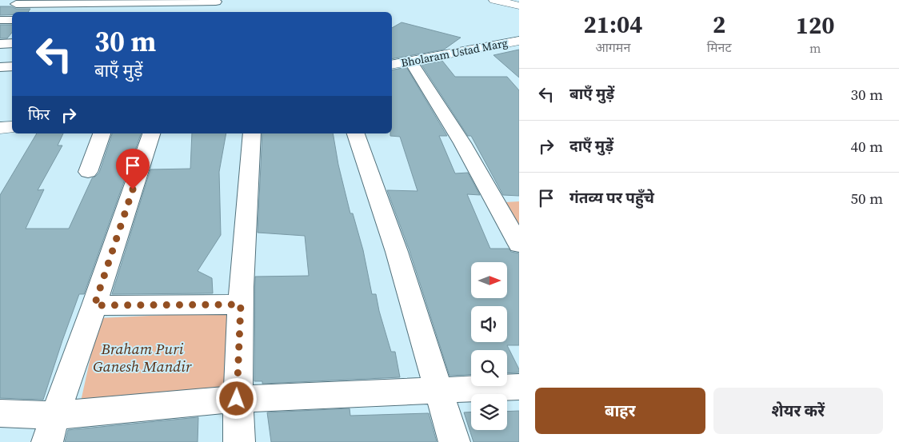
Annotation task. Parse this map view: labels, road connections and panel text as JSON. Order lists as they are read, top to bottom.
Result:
{
  "streets": {
    "street": ["Bholaram Ustad Marg"]
  },
  "parks": ["Braham Puri Ganesh Mandir"],
  "north": "right",
  "page": {
    "eta": [
      "21:04",
      "आगमन",
      "2",
      "मिनट",
      "120",
      "m"
    ],
    "turn": ["30 m", "बाएँ मुड़ें"],
    "list": [
      {
        "name": "बाएँ मुड़ें",
        "value": "30 m"
      },
      {
        "name": "दाएँ मुड़ें",
        "value": "40 m"
      },
      {
        "name": "गंतव्य पर पहुँचे",
        "value": "50 m"
      }
    ],
    "then": "फिर",
    "buttons": ["बाहर", "शेयर करें"]
  }
}
